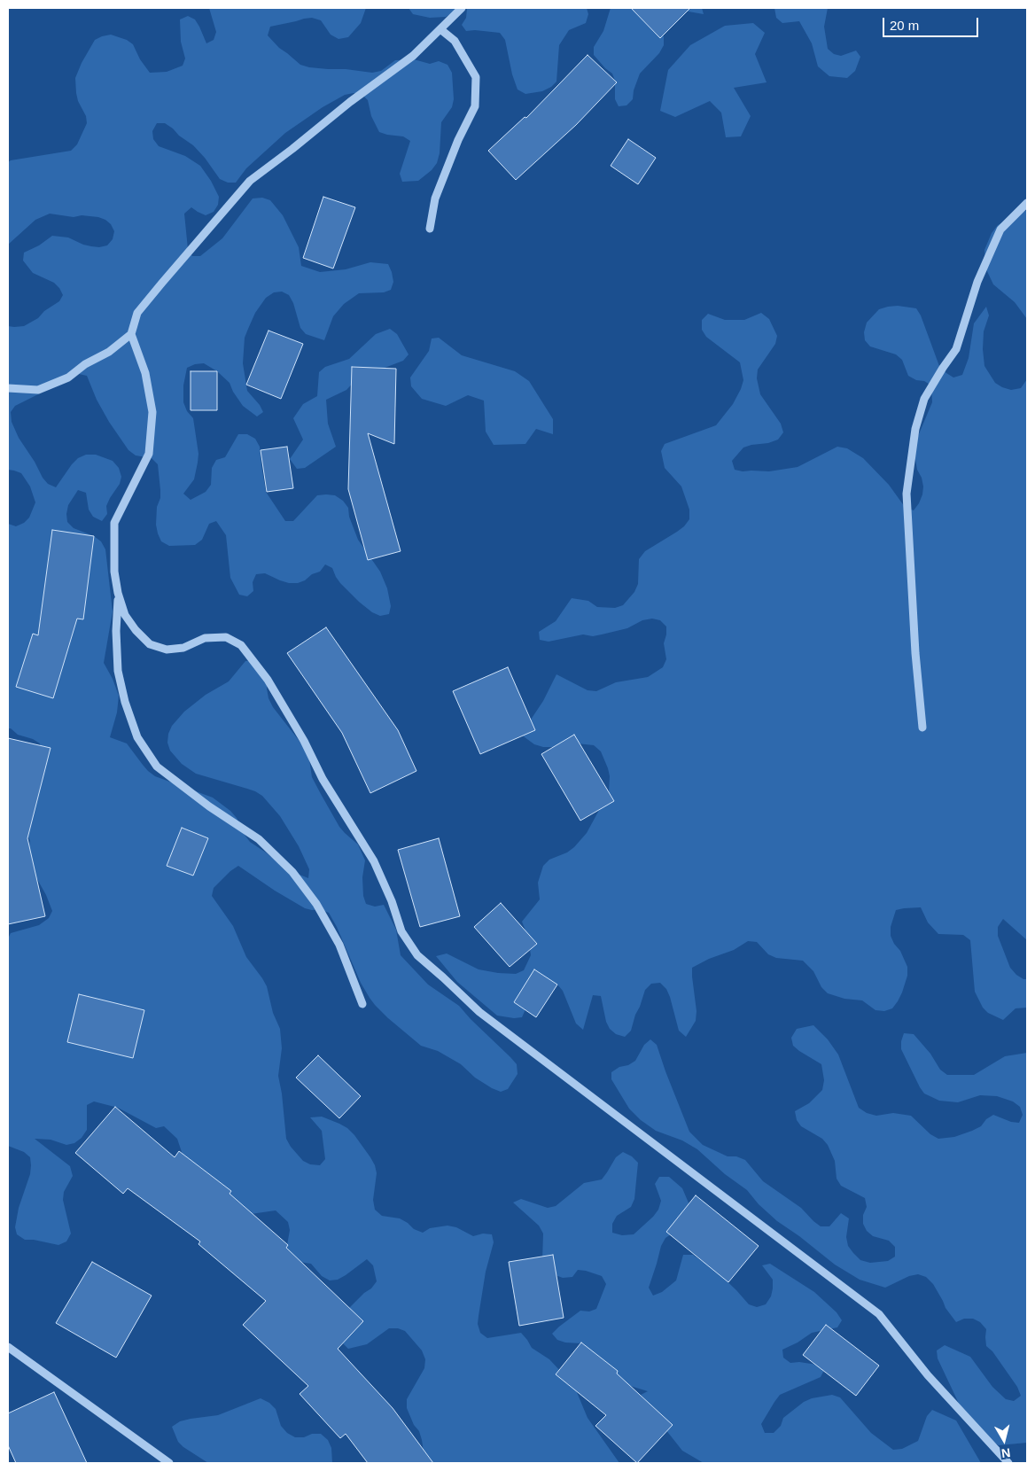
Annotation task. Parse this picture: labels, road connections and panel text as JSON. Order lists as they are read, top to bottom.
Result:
{
  "scale_bar": "20 m",
  "north": "bottom"
}
